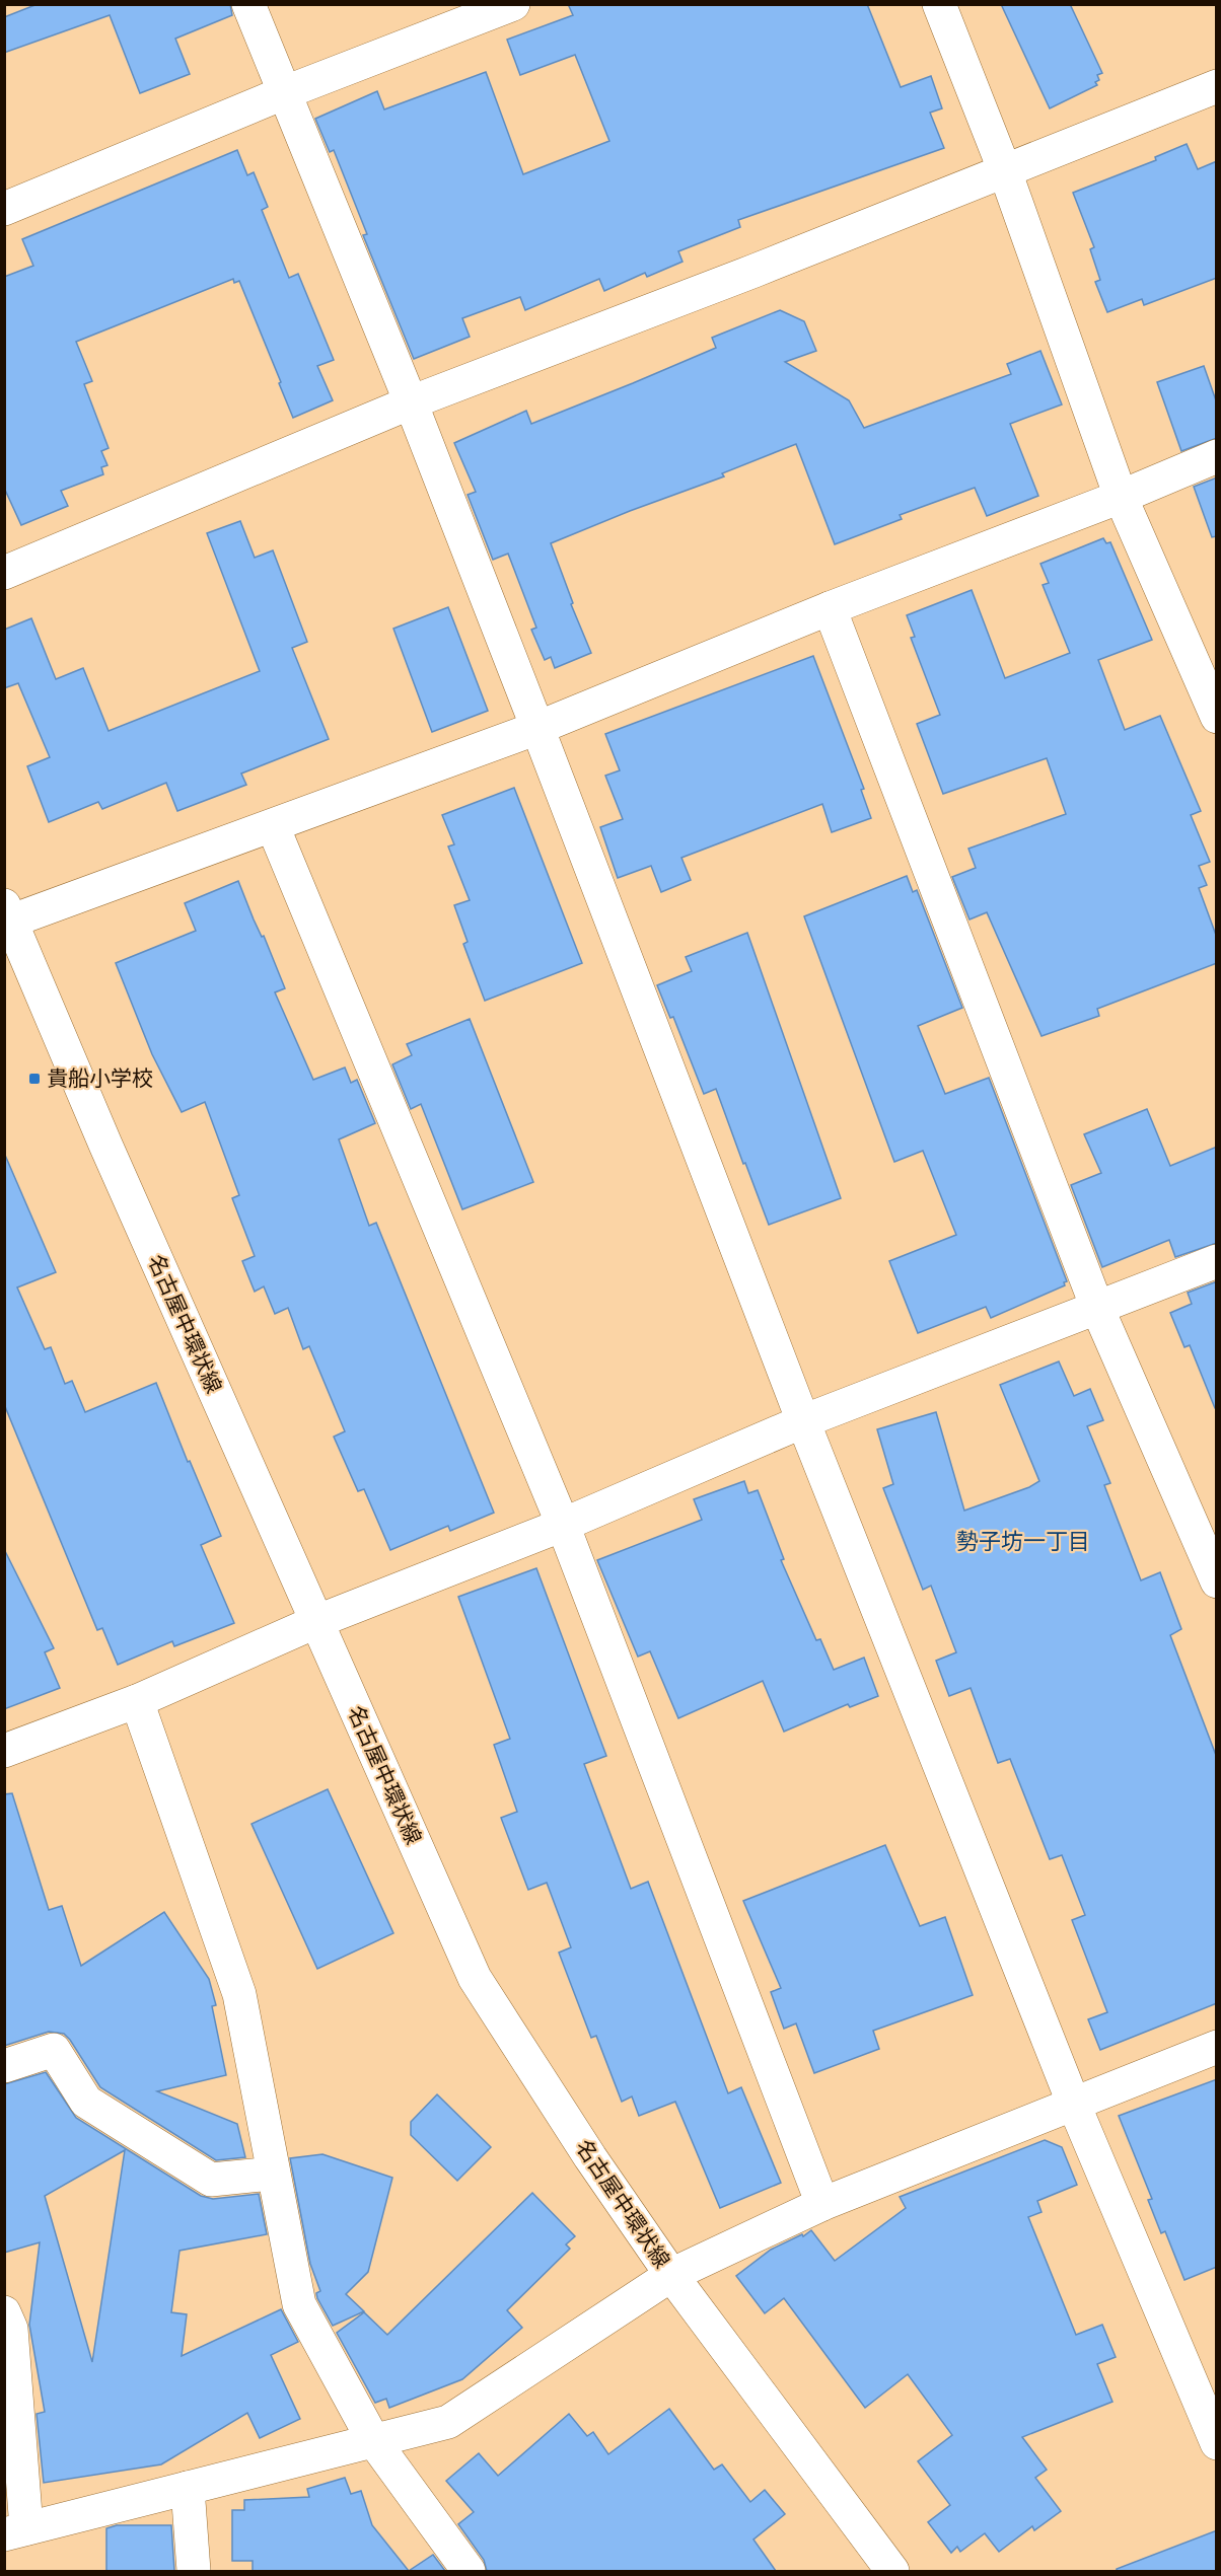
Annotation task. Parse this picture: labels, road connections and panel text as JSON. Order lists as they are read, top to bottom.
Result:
{
  "streets": {
    "street": ["名古屋中環状線"]
  },
  "districts": ["勢子坊一丁目"],
  "places": {
    "transit": ["貴船小学校"]
  }
}
